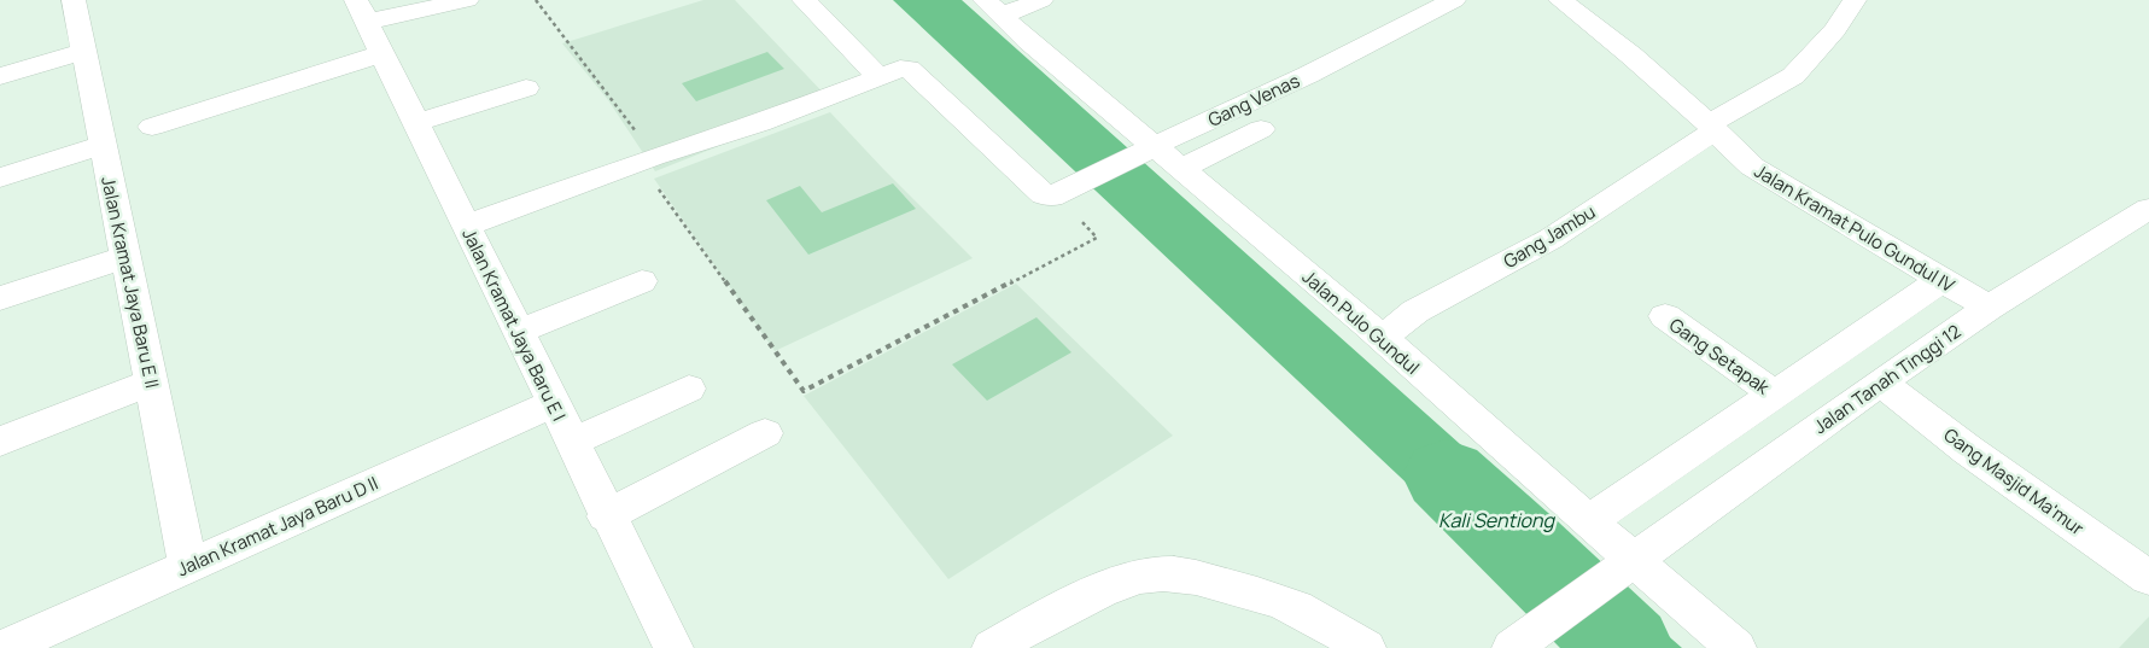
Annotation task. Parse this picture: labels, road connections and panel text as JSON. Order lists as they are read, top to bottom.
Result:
{
  "streets": {
    "street": [
      "Gang Venas",
      "Jalan Kramat Pulo Gundul IV",
      "Gang Jambu",
      "Jalan Kramat Jaya Baru E II",
      "Jalan Pulo Gundul",
      "Jalan Kramat Jaya Baru E I",
      "Gang Setapak",
      "Jalan Tanah Tinggi 12",
      "Gang Masjid Ma'mur",
      "Jalan Kramat Jaya Baru D II"
    ]
  },
  "crossings": [
    ["Gang Venas", "Jalan Pulo Gundul"],
    ["Jalan Kramat Pulo Gundul IV", "Gang Jambu"],
    ["Jalan Kramat Pulo Gundul IV", "Jalan Tanah Tinggi 12"],
    ["Gang Jambu", "Jalan Pulo Gundul"],
    ["Jalan Kramat Jaya Baru E II", "Jalan Kramat Jaya Baru D II"],
    ["Jalan Pulo Gundul", "Jalan Tanah Tinggi 12"],
    ["Jalan Kramat Jaya Baru E I", "Jalan Kramat Jaya Baru D II"],
    ["Jalan Tanah Tinggi 12", "Gang Masjid Ma'mur"]
  ],
  "water": ["Kali Sentiong"]
}
